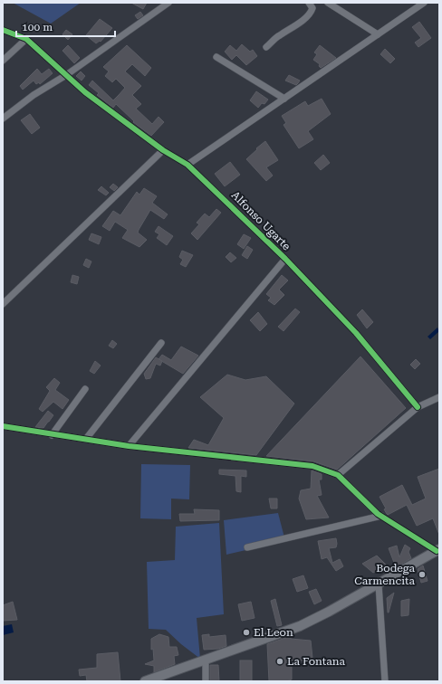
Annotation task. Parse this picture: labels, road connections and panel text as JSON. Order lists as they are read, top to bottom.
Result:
{
  "streets": {
    "street": ["Alfonso Ugarte"]
  },
  "places": ["Bodega Carmencita", "El Leon", "La Fontana"],
  "scale_bar": "100 m"
}
